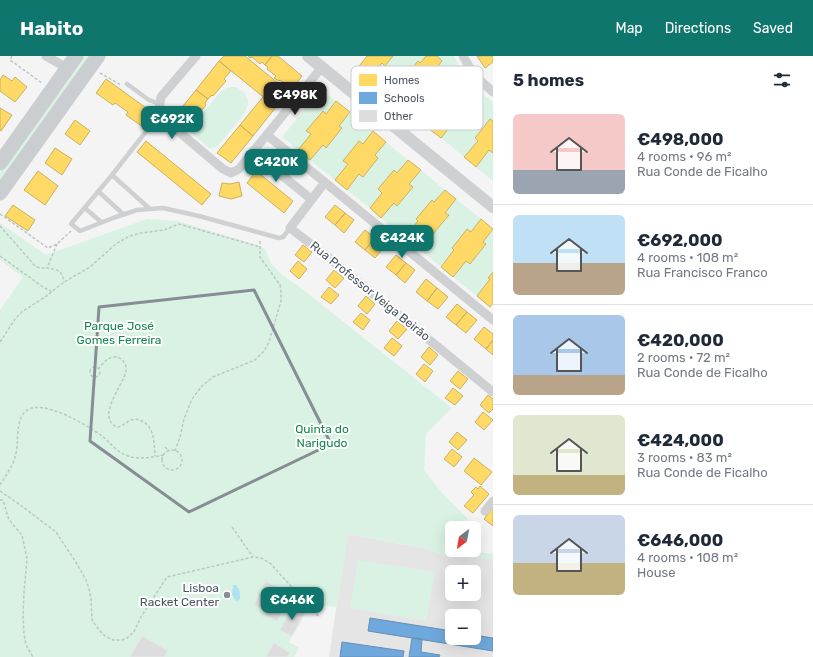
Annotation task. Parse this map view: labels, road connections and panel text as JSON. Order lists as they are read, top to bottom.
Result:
{
  "streets": {
    "street": ["Rua Professor Veiga Beirão"]
  },
  "parks": ["Parque José Gomes Ferreira", "Quinta do Narigudo"],
  "places": ["Lisboa Racket Center"],
  "legend": ["Homes", "Schools", "Other"],
  "north": "bottom left",
  "page": {
    "header": "Habito",
    "nav": ["Map", "Directions", "Saved"],
    "heading": "5 homes",
    "price": [
      "€498K",
      "€692K",
      "€420K",
      "€424K",
      "€646K"
    ],
    "list": [
      {
        "name": "€498,000",
        "note": "4 rooms · 96 m² · Rua Conde de Ficalho"
      },
      {
        "name": "€692,000",
        "note": "4 rooms · 108 m² · Rua Francisco Franco"
      },
      {
        "name": "€420,000",
        "note": "2 rooms · 72 m² · Rua Conde de Ficalho"
      },
      {
        "name": "€424,000",
        "note": "3 rooms · 83 m² · Rua Conde de Ficalho"
      },
      {
        "name": "€646,000",
        "note": "4 rooms · 108 m² · House"
      }
    ],
    "map_buttons": ["+", "−"]
  }
}
